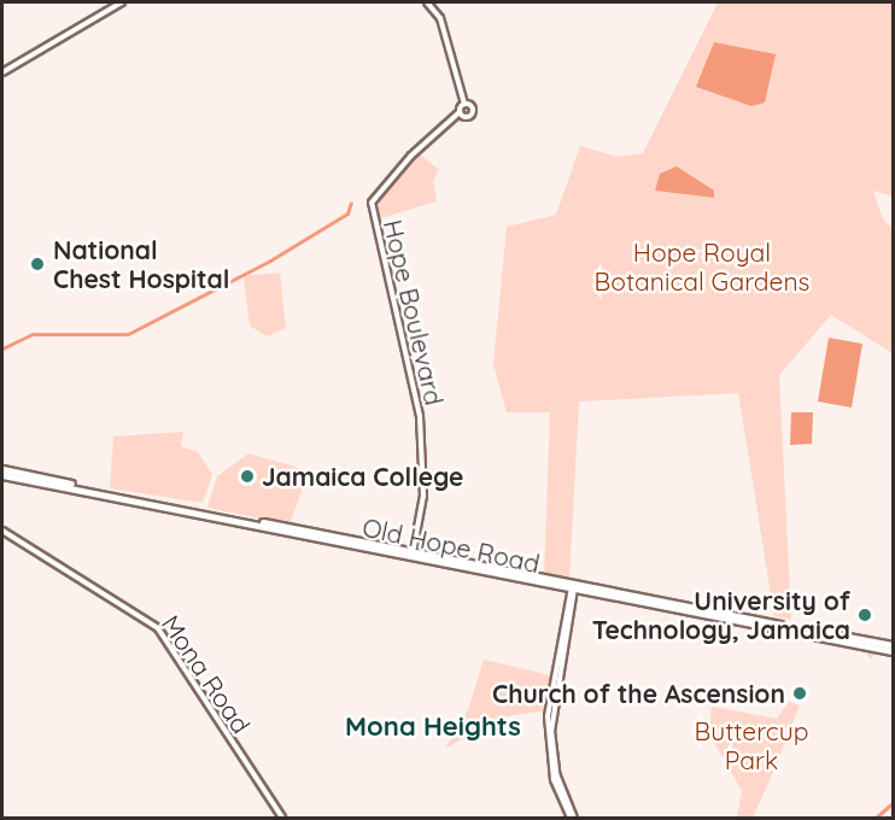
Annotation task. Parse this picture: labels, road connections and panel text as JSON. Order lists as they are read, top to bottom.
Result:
{
  "streets": {
    "main road": ["Old Hope Road"],
    "street": ["Hope Boulevard", "Mona Road"]
  },
  "crossings": [
    ["Hope Boulevard", "Old Hope Road"]
  ],
  "districts": ["Mona Heights"],
  "parks": ["Hope Royal Botanical Gardens", "Buttercup Park"],
  "places": [
    "National Chest Hospital",
    "Jamaica College",
    "University of Technology, Jamaica",
    "Church of the Ascension"
  ]
}
